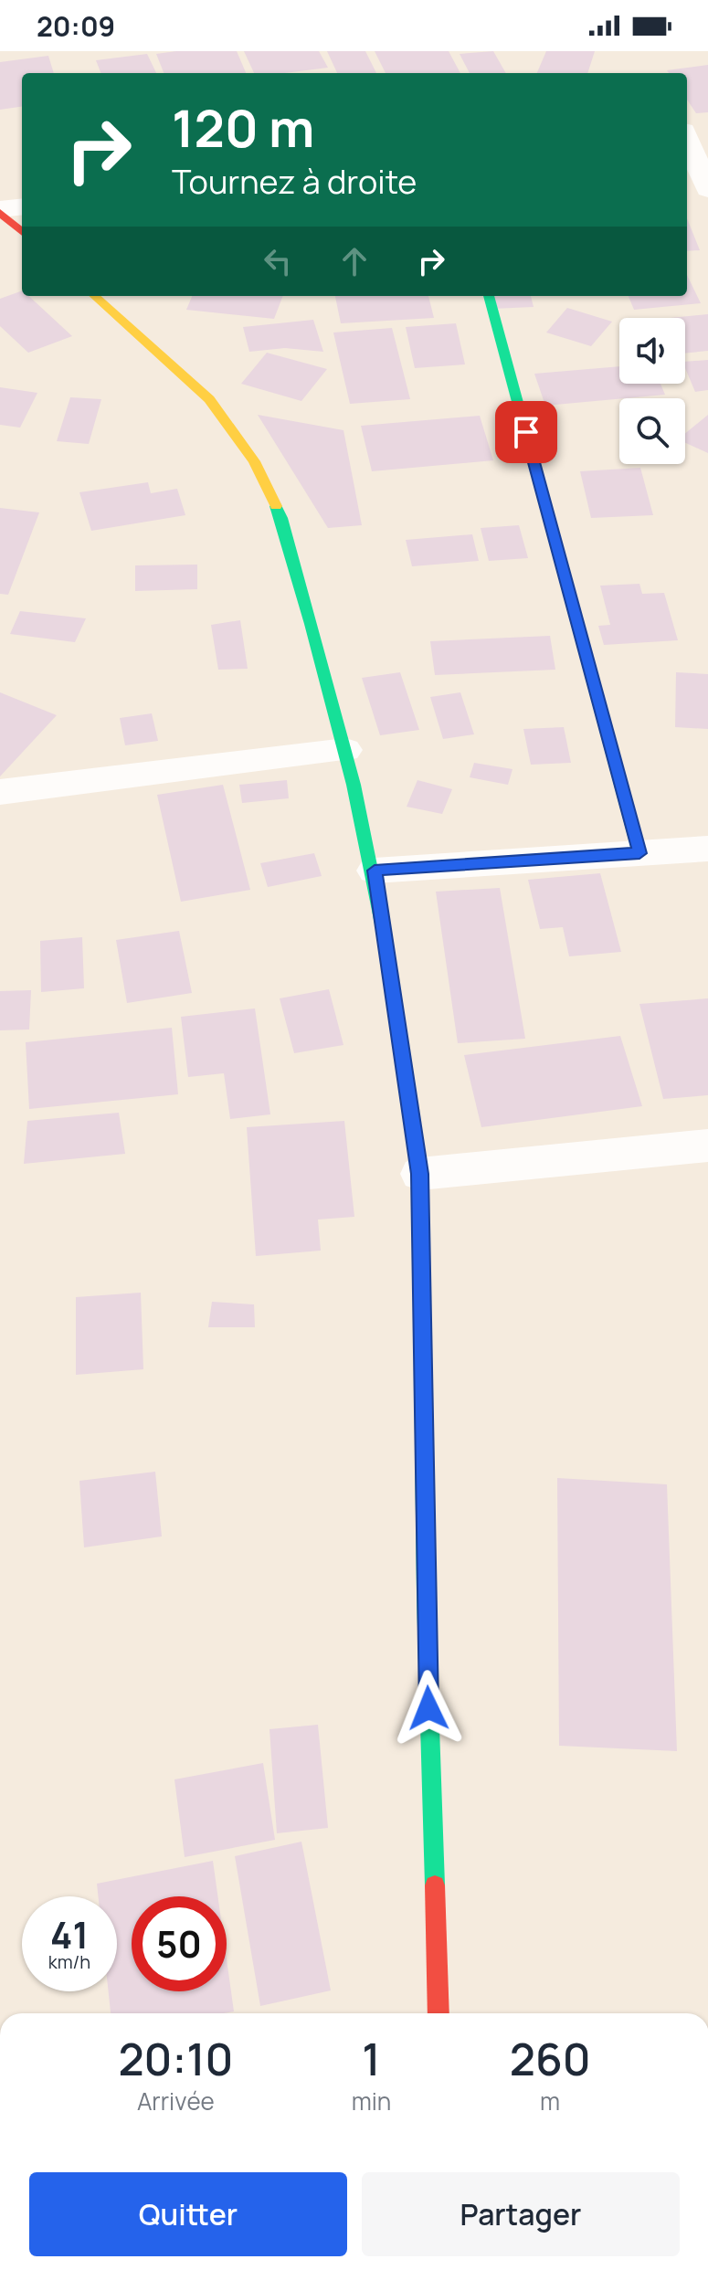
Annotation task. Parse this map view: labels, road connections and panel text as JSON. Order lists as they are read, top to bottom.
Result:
{
  "page": {
    "status": "20:09",
    "turn": ["120 m", "Tournez à droite"],
    "speed": "41 km/h",
    "limit": "50",
    "eta": [
      "20:10",
      "Arrivée",
      "1",
      "min",
      "260",
      "m"
    ],
    "buttons": ["Quitter", "Partager"]
  }
}
